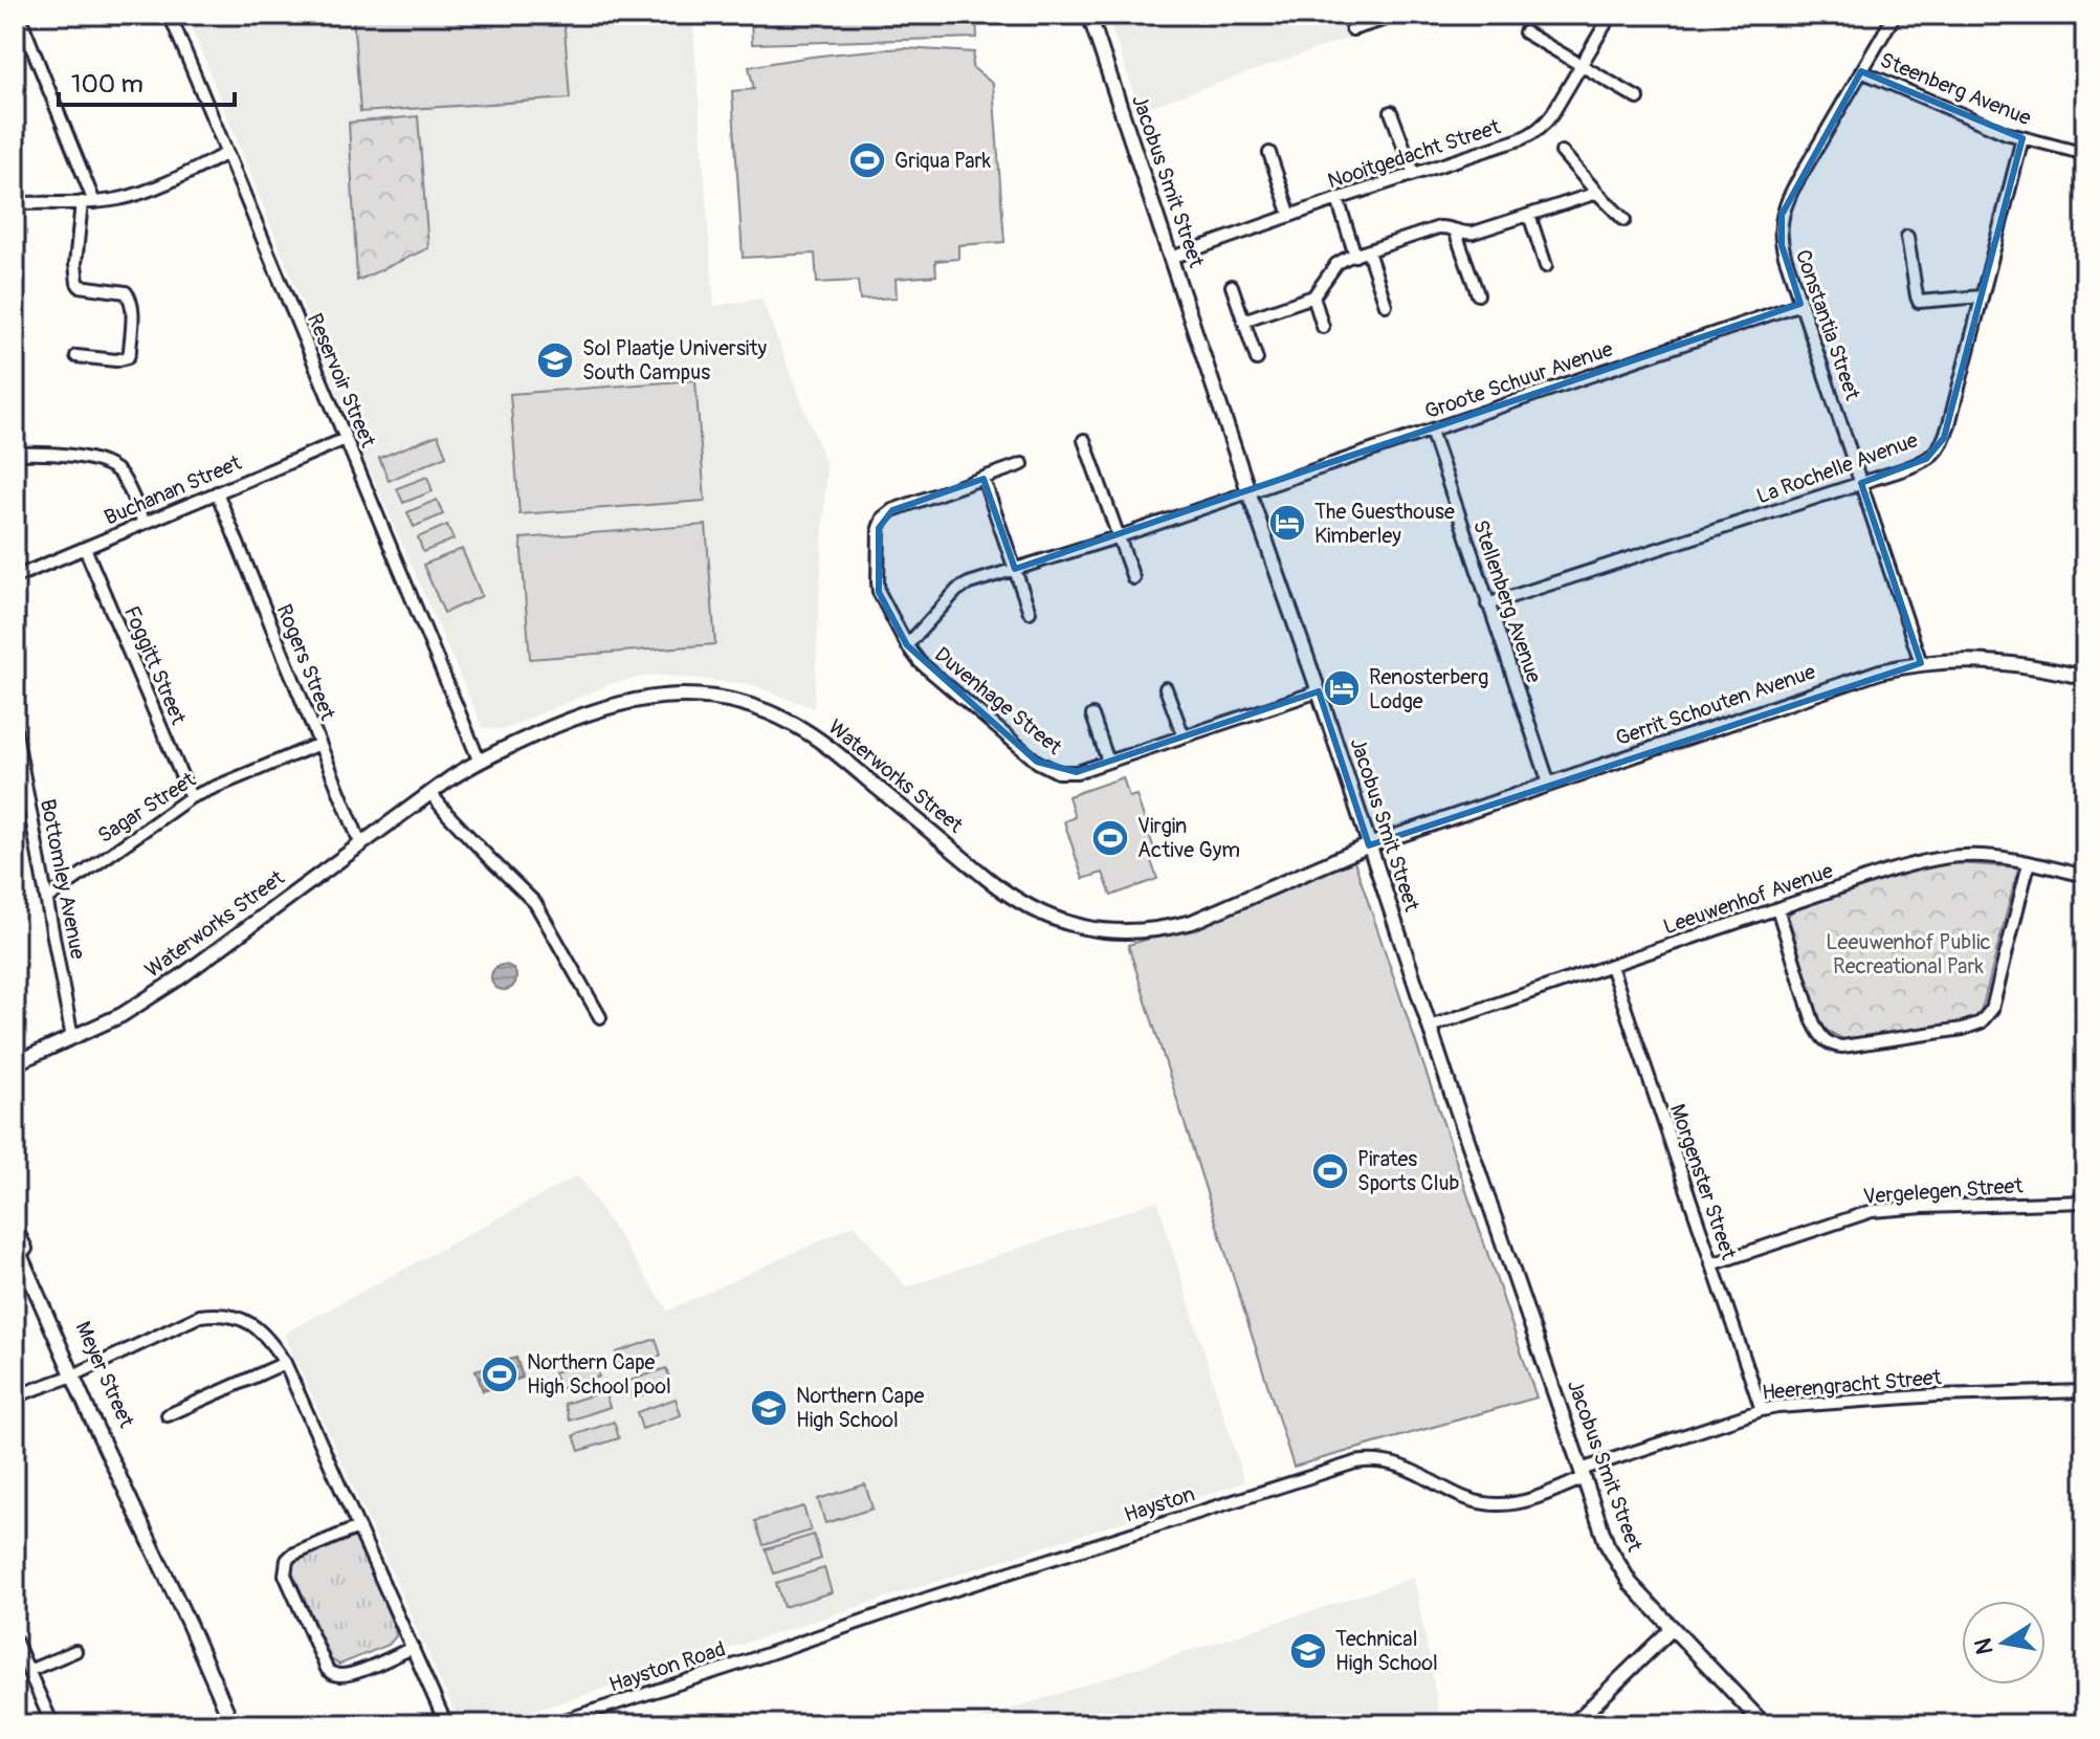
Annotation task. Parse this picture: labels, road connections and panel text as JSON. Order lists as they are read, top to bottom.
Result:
{
  "streets": {
    "street": [
      "Steenberg Avenue",
      "Nooitgedacht Street",
      "Jacobus Smit Street",
      "Constantia Street",
      "Reservoir Street",
      "Groote Schuur Avenue",
      "La Rochelle Avenue",
      "Buchanan Street",
      "Stellenberg Avenue",
      "Rogers Street",
      "Foggitt Street",
      "Duvenhage Street",
      "Gerrit Schouten Avenue",
      "Waterworks Street",
      "Sagar Street",
      "Bottomley Avenue",
      "Leeuwenhof Avenue",
      "Morgenster Street",
      "Vergelegen Street",
      "Meyer Street",
      "Heerengracht Street",
      "Hayston",
      "Hayston Road"
    ]
  },
  "crossings": [
    ["Steenberg Avenue", "Constantia Street"],
    ["Steenberg Avenue", "La Rochelle Avenue"],
    ["Nooitgedacht Street", "Jacobus Smit Street"],
    ["Jacobus Smit Street", "Groote Schuur Avenue"],
    ["Jacobus Smit Street", "Duvenhage Street"],
    ["Jacobus Smit Street", "Gerrit Schouten Avenue"],
    ["Jacobus Smit Street", "Waterworks Street"],
    ["Jacobus Smit Street", "Leeuwenhof Avenue"],
    ["Jacobus Smit Street", "Heerengracht Street"],
    ["Jacobus Smit Street", "Hayston"],
    ["Constantia Street", "Groote Schuur Avenue"],
    ["Constantia Street", "La Rochelle Avenue"],
    ["Constantia Street", "Gerrit Schouten Avenue"],
    ["Reservoir Street", "Buchanan Street"],
    ["Reservoir Street", "Waterworks Street"],
    ["Groote Schuur Avenue", "Stellenberg Avenue"],
    ["Groote Schuur Avenue", "Duvenhage Street"],
    ["La Rochelle Avenue", "Stellenberg Avenue"],
    ["Buchanan Street", "Rogers Street"],
    ["Buchanan Street", "Foggitt Street"],
    ["Stellenberg Avenue", "Gerrit Schouten Avenue"],
    ["Rogers Street", "Waterworks Street"],
    ["Rogers Street", "Sagar Street"],
    ["Foggitt Street", "Sagar Street"],
    ["Gerrit Schouten Avenue", "Waterworks Street"],
    ["Waterworks Street", "Bottomley Avenue"],
    ["Sagar Street", "Bottomley Avenue"],
    ["Leeuwenhof Avenue", "Morgenster Street"],
    ["Morgenster Street", "Vergelegen Street"],
    ["Morgenster Street", "Heerengracht Street"],
    ["Heerengracht Street", "Hayston"],
    ["Hayston", "Hayston Road"]
  ],
  "parks": ["Leeuwenhof Public Recreational Park"],
  "places": {
    "sports": [
      "Griqua Park",
      "Virgin Active Gym",
      "Pirates Sports Club",
      "Northern Cape High School pool"
    ],
    "school or university": ["Sol Plaatje University South Campus", "Northern Cape High School", "Technical High School"],
    "hotel": ["The Guesthouse Kimberley", "Renosterberg Lodge"]
  },
  "scale_bar": "100 m",
  "north": "left"
}
